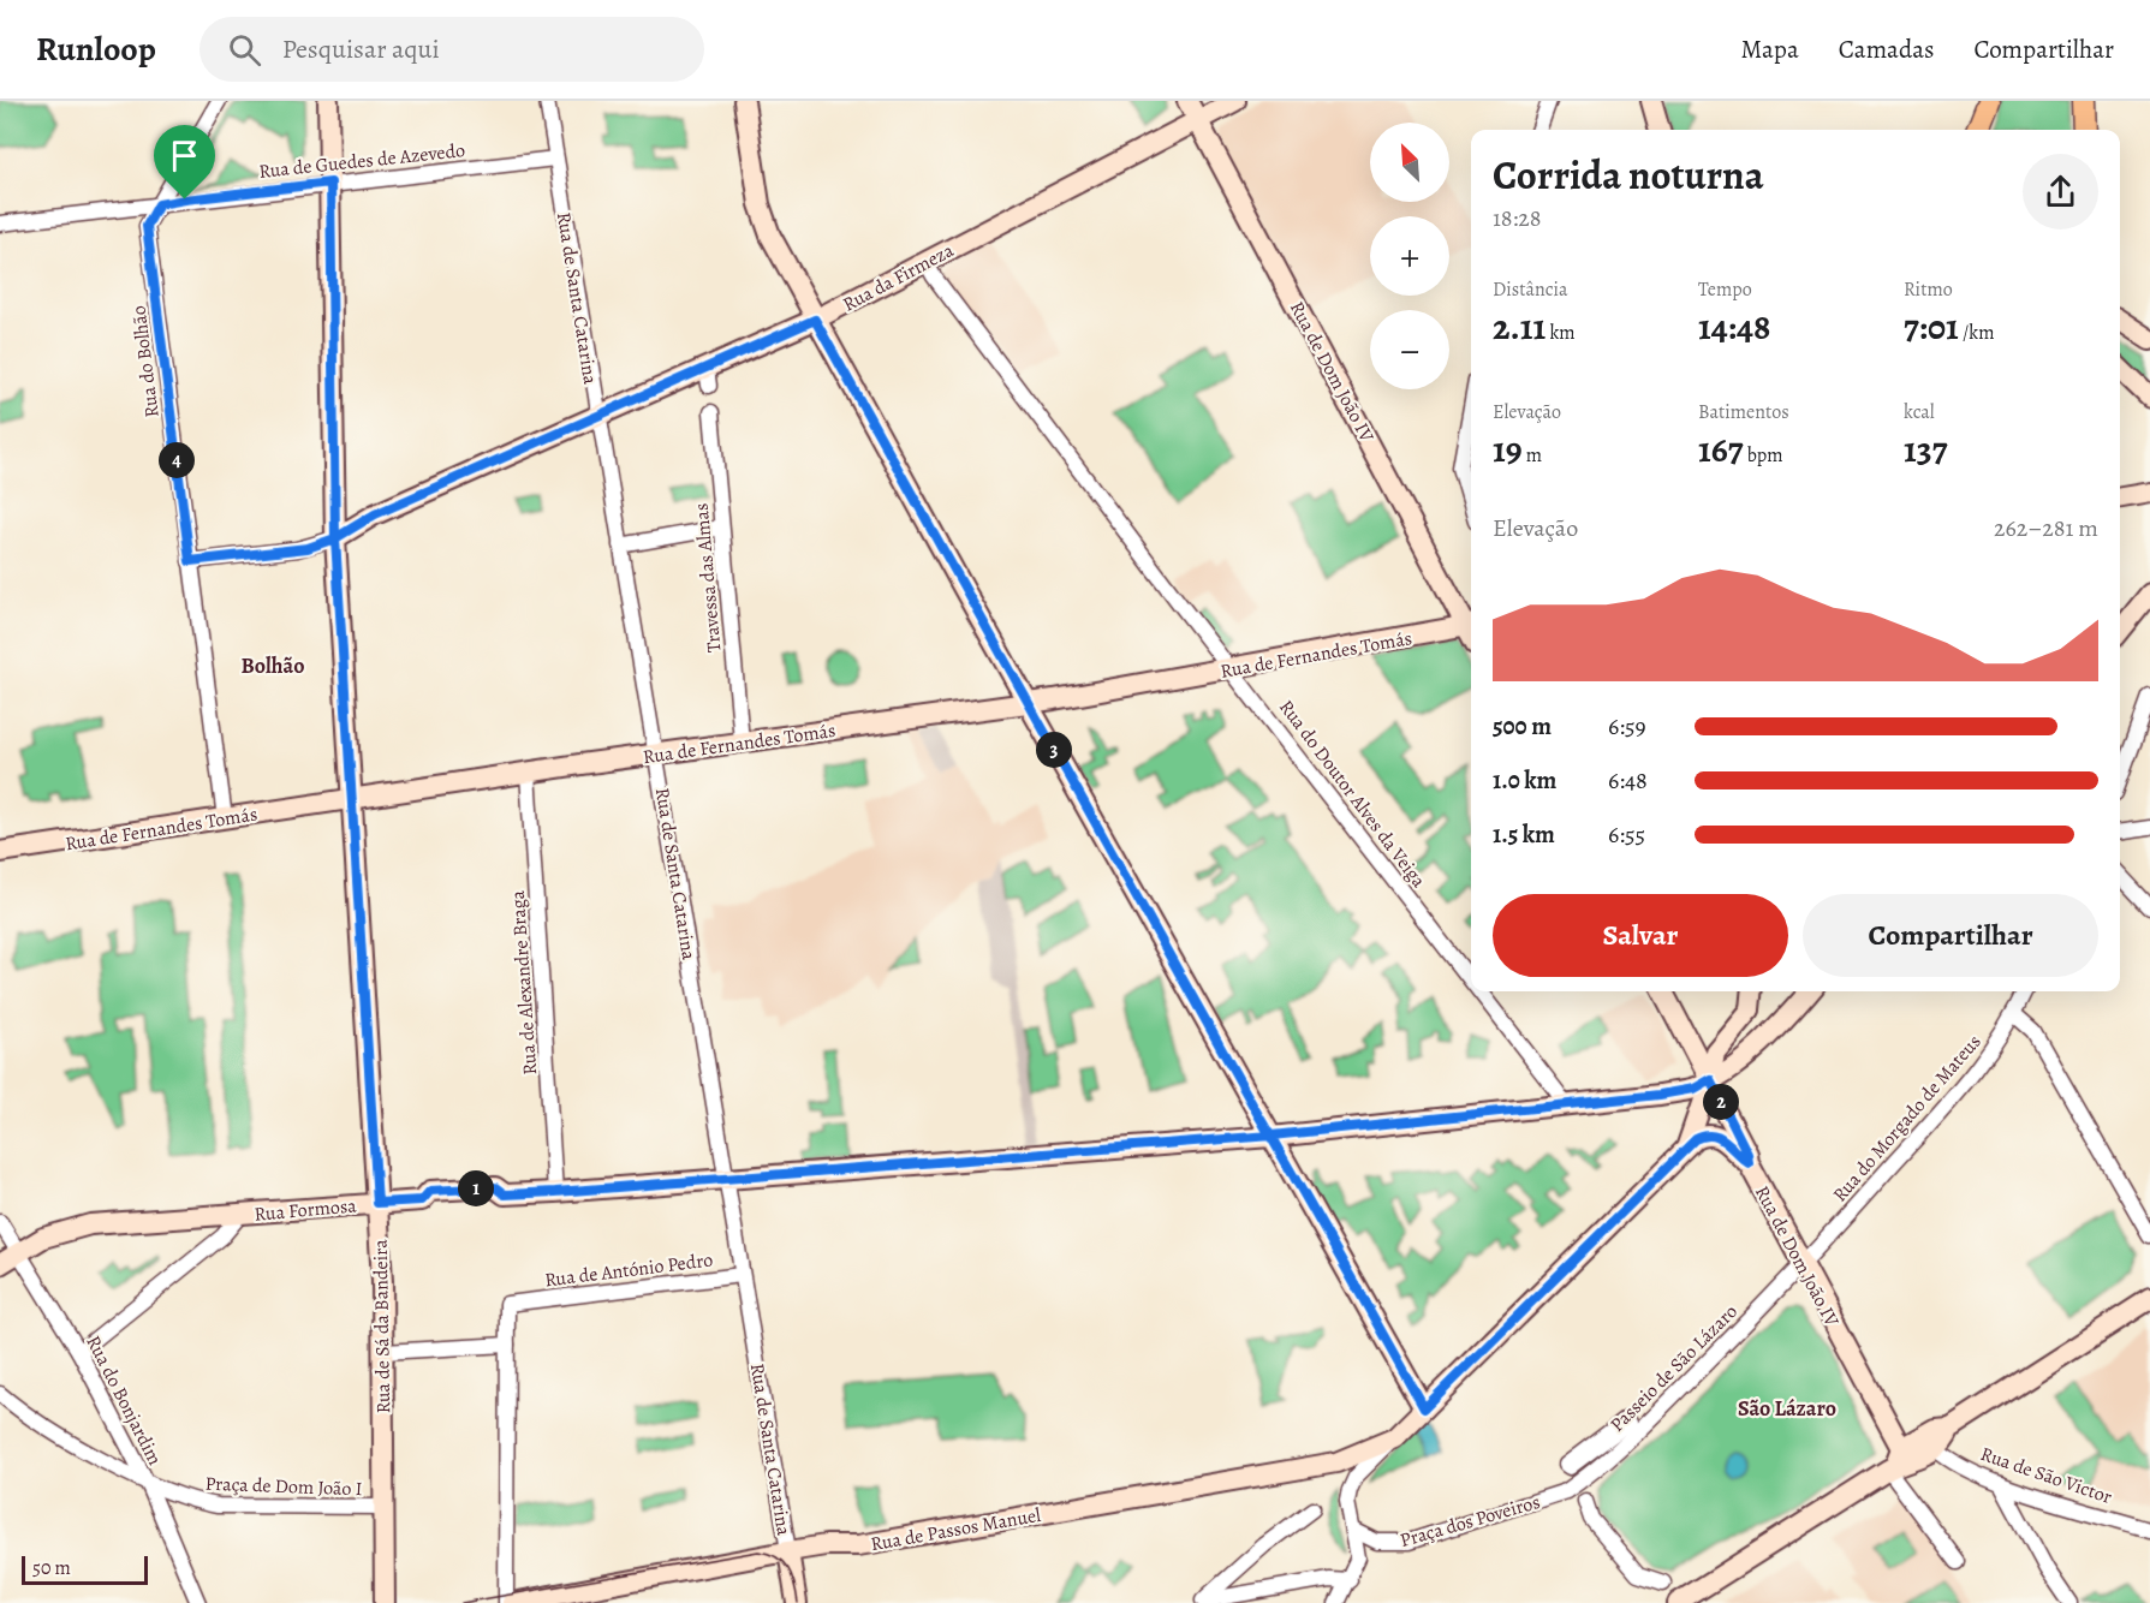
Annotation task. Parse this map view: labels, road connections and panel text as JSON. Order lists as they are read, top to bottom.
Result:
{
  "streets": {
    "street": [
      "Rua de Guedes de Azevedo",
      "Rua da Firmeza",
      "Rua de Santa Catarina",
      "Rua do Bolhão",
      "Rua de Dom João IV",
      "Travessa das Almas",
      "Rua de Fernandes Tomás",
      "Rua do Doutor Alves da Veiga",
      "Rua de Alexandre Braga",
      "Rua do Morgado de Mateus",
      "Rua Formosa",
      "Rua de António Pedro",
      "Rua de Sá da Bandeira",
      "Passeio de São Lázaro",
      "Rua do Bonjardim",
      "Rua de São Victor",
      "Praça de Dom João I",
      "Praça dos Poveiros",
      "Rua de Passos Manuel"
    ]
  },
  "crossings": [
    ["Rua de Guedes de Azevedo", "Rua de Santa Catarina"],
    ["Rua de Guedes de Azevedo", "Rua do Bolhão"],
    ["Rua de Guedes de Azevedo", "Rua de Sá da Bandeira"],
    ["Rua da Firmeza", "Rua de Santa Catarina"],
    ["Rua da Firmeza", "Rua do Bolhão"],
    ["Rua da Firmeza", "Rua de Dom João IV"],
    ["Rua da Firmeza", "Rua do Doutor Alves da Veiga"],
    ["Rua da Firmeza", "Rua de Sá da Bandeira"],
    ["Rua de Santa Catarina", "Rua de Fernandes Tomás"],
    ["Rua de Santa Catarina", "Rua Formosa"],
    ["Rua de Santa Catarina", "Rua de António Pedro"],
    ["Rua de Santa Catarina", "Rua de Passos Manuel"],
    ["Rua do Bolhão", "Rua de Fernandes Tomás"],
    ["Rua de Dom João IV", "Rua do Morgado de Mateus"],
    ["Rua de Dom João IV", "Rua Formosa"],
    ["Rua de Dom João IV", "Passeio de São Lázaro"],
    ["Travessa das Almas", "Rua de Fernandes Tomás"],
    ["Rua de Fernandes Tomás", "Rua do Doutor Alves da Veiga"],
    ["Rua de Fernandes Tomás", "Rua de Alexandre Braga"],
    ["Rua de Fernandes Tomás", "Rua de Sá da Bandeira"],
    ["Rua do Doutor Alves da Veiga", "Rua Formosa"],
    ["Rua de Alexandre Braga", "Rua Formosa"],
    ["Rua do Morgado de Mateus", "Passeio de São Lázaro"],
    ["Rua Formosa", "Rua de Sá da Bandeira"],
    ["Rua Formosa", "Rua do Bonjardim"],
    ["Rua de Sá da Bandeira", "Praça de Dom João I"],
    ["Passeio de São Lázaro", "Praça dos Poveiros"],
    ["Rua do Bonjardim", "Praça de Dom João I"]
  ],
  "districts": ["Bolhão", "São Lázaro"],
  "scale_bar": "50 m",
  "north": "top left",
  "page": {
    "header": "Runloop",
    "search": "Pesquisar aqui",
    "nav": ["Mapa", "Camadas", "Compartilhar"],
    "map_buttons": ["+", "−"],
    "heading": ["Corrida noturna", "18:28"],
    "stats": [
      ["Distância", "2.11 km"],
      ["Tempo", "14:48"],
      ["Ritmo", "7:01 /km"],
      ["Elevação", "19 m"],
      ["Batimentos", "167 bpm"],
      ["kcal", "137"]
    ],
    "pins": [
      "4",
      "3",
      "2",
      "1"
    ],
    "chart": ["Elevação", "262–281 m"],
    "list": [
      {
        "name": "500 m",
        "note": "6:59"
      },
      {
        "name": "1.0 km",
        "note": "6:48"
      },
      {
        "name": "1.5 km",
        "note": "6:55"
      }
    ],
    "buttons": ["Salvar", "Compartilhar"],
    "scale": "50 m"
  }
}
